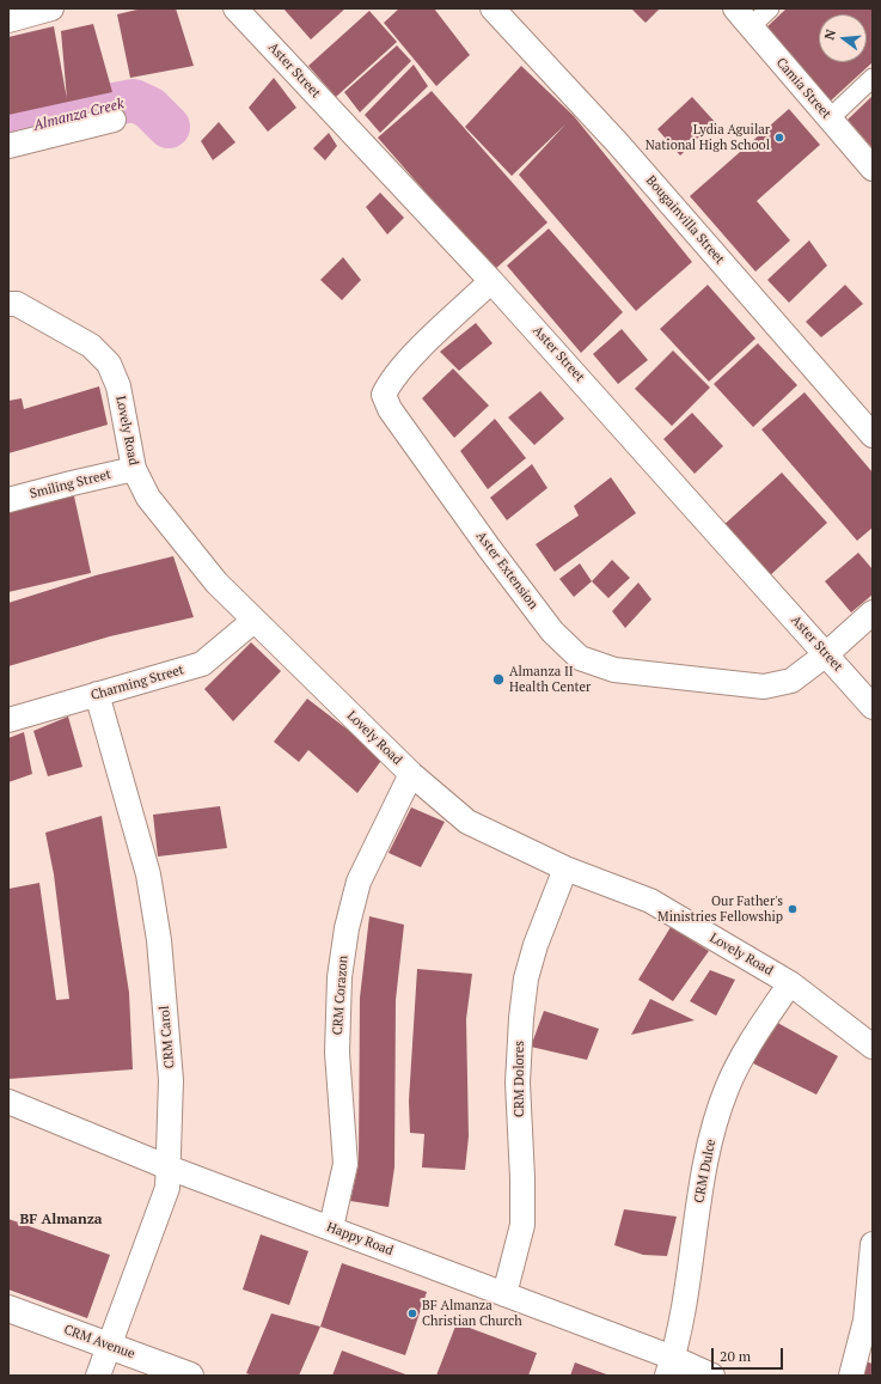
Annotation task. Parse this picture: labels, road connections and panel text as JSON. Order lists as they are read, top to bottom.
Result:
{
  "streets": {
    "street": [
      "Aster Street",
      "Camia Street",
      "Bougainvilla Street",
      "Lovely Road",
      "Smiling Street",
      "Aster Extension",
      "Charming Street",
      "CRM Corazon",
      "CRM Carol",
      "CRM Dolores",
      "CRM Dulce",
      "Happy Road",
      "CRM Avenue"
    ]
  },
  "crossings": [
    ["Aster Street", "Aster Extension"],
    ["Lovely Road", "Smiling Street"],
    ["Lovely Road", "Charming Street"],
    ["Lovely Road", "CRM Corazon"],
    ["Lovely Road", "CRM Dolores"],
    ["Lovely Road", "CRM Dulce"],
    ["Charming Street", "CRM Carol"],
    ["CRM Corazon", "Happy Road"],
    ["CRM Carol", "Happy Road"],
    ["CRM Carol", "CRM Avenue"],
    ["CRM Dolores", "Happy Road"],
    ["CRM Dulce", "Happy Road"]
  ],
  "districts": ["BF Almanza"],
  "water": ["Almanza Creek"],
  "places": [
    "Lydia Aguilar National High School",
    "Almanza II Health Center",
    "Our Father's Ministries Fellowship",
    "BF Almanza Christian Church"
  ],
  "scale_bar": "20 m",
  "north": "left"
}
